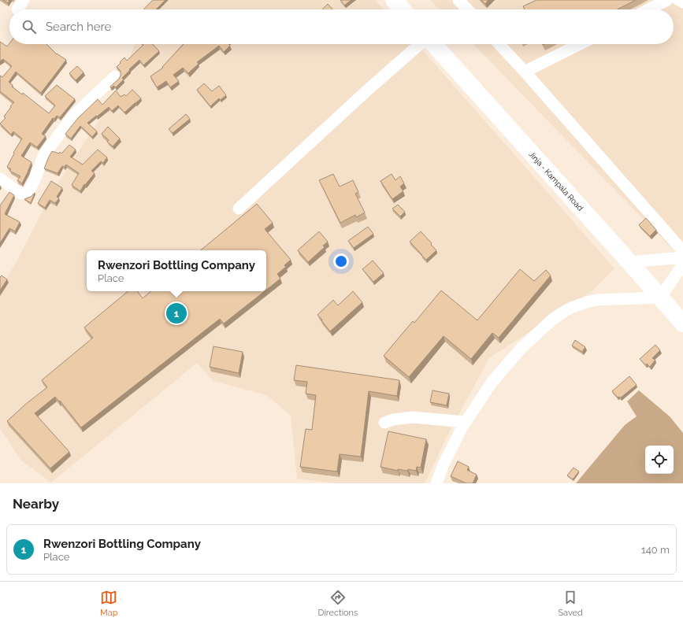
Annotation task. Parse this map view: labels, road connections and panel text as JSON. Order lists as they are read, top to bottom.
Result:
{
  "streets": {
    "highway": ["Jinja - Kampala Road"]
  },
  "page": {
    "search": "Search here",
    "popup": ["Rwenzori Bottling Company", "Place"],
    "pins": "1",
    "heading": "Nearby",
    "list": [
      {
        "mark": "1",
        "name": "Rwenzori Bottling Company",
        "note": "Place",
        "value": "140 m"
      }
    ],
    "nav": ["Map", "Directions", "Saved"]
  }
}
